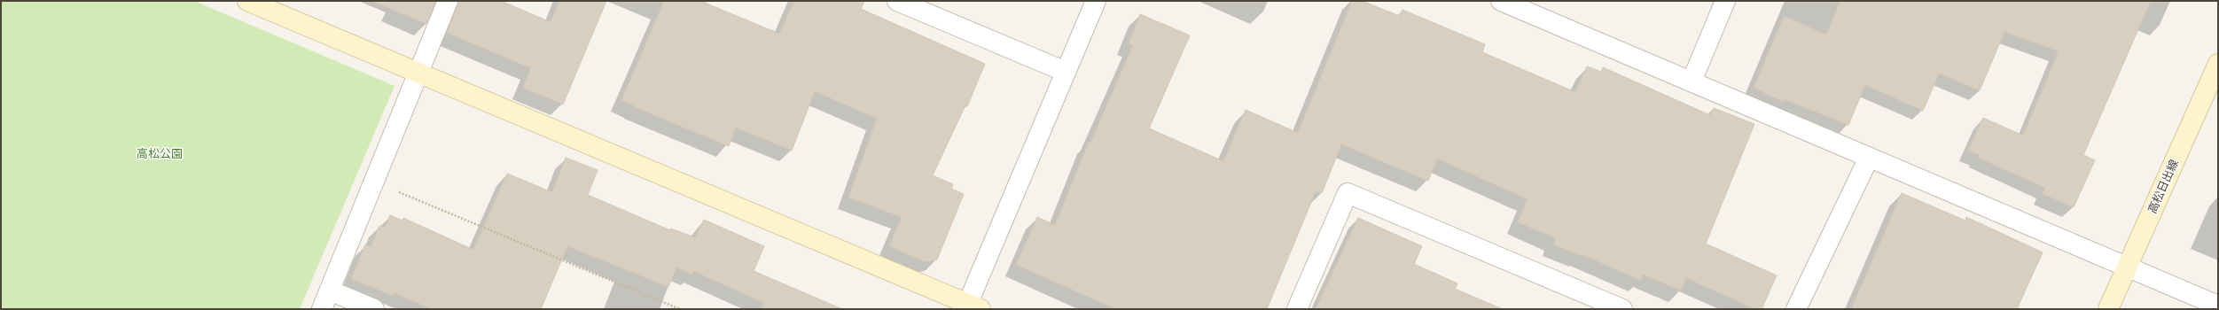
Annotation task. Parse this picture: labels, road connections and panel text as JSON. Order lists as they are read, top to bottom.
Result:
{
  "streets": {
    "street": ["高松日出線"]
  },
  "parks": ["高松公園"]
}
